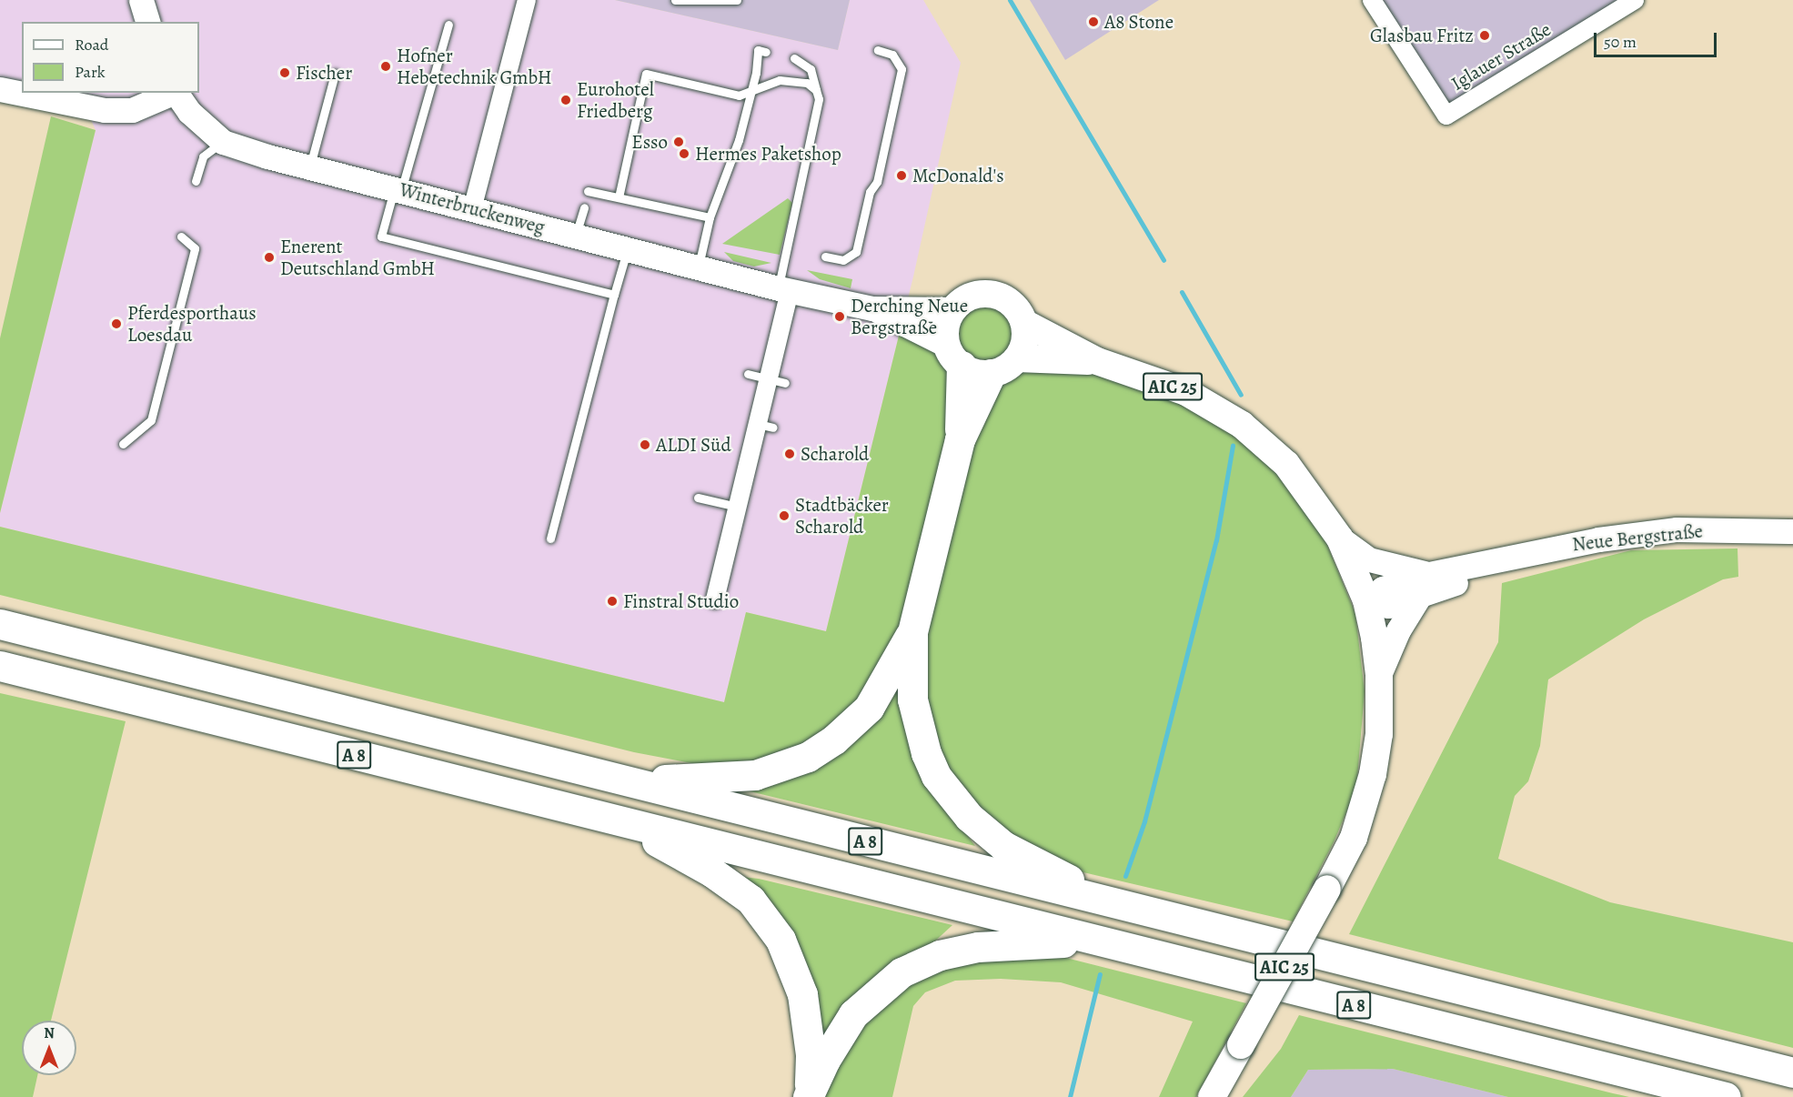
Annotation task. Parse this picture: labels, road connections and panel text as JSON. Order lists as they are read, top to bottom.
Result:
{
  "streets": {
    "highway": ["A 8"],
    "main road": ["AIC 25"],
    "street": ["Iglauer Straße", "Winterbruckenweg", "Neue Bergstraße"]
  },
  "crossings": [
    ["Winterbruckenweg", "AIC 25"],
    ["AIC 25", "Neue Bergstraße"]
  ],
  "places": [
    "A8 Stone",
    "Glasbau Fritz",
    "Hofner Hebetechnik GmbH",
    "Fischer",
    "Eurohotel Friedberg",
    "Esso",
    "Hermes Paketshop",
    "McDonald's",
    "Enerent Deutschland GmbH",
    "Derching Neue Bergstraße",
    "Pferdesporthaus Loesdau",
    "ALDI Süd",
    "Scharold",
    "Stadtbäcker Scharold",
    "Finstral Studio"
  ],
  "legend": ["Road", "Park"],
  "scale_bar": "50 m",
  "north": "top"
}
